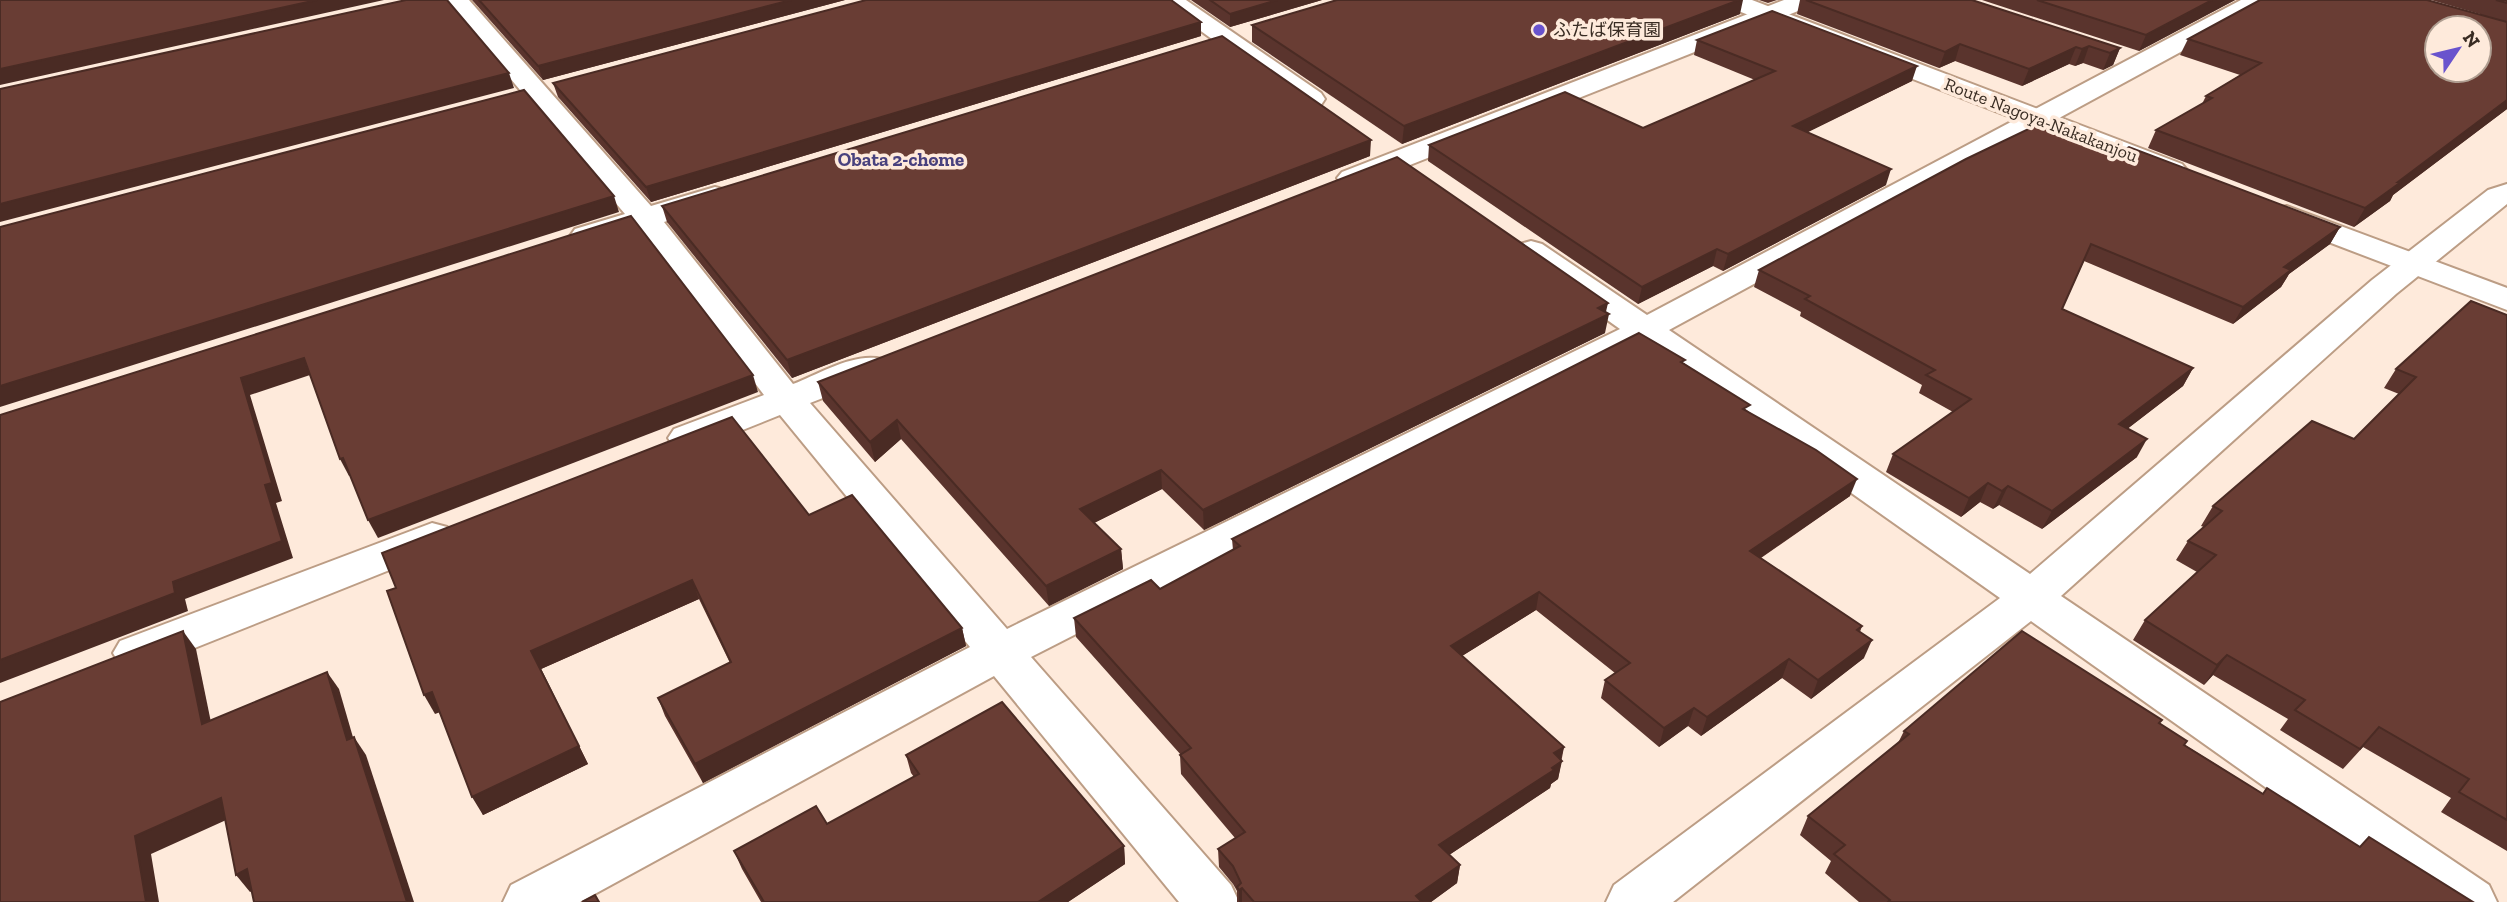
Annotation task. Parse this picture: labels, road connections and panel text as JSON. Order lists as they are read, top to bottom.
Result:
{
  "streets": {
    "street": ["Route Nagoya-Nakakanjou"]
  },
  "districts": ["Obata 2-chome"],
  "places": ["ふたば保育園"],
  "north": "top right"
}
